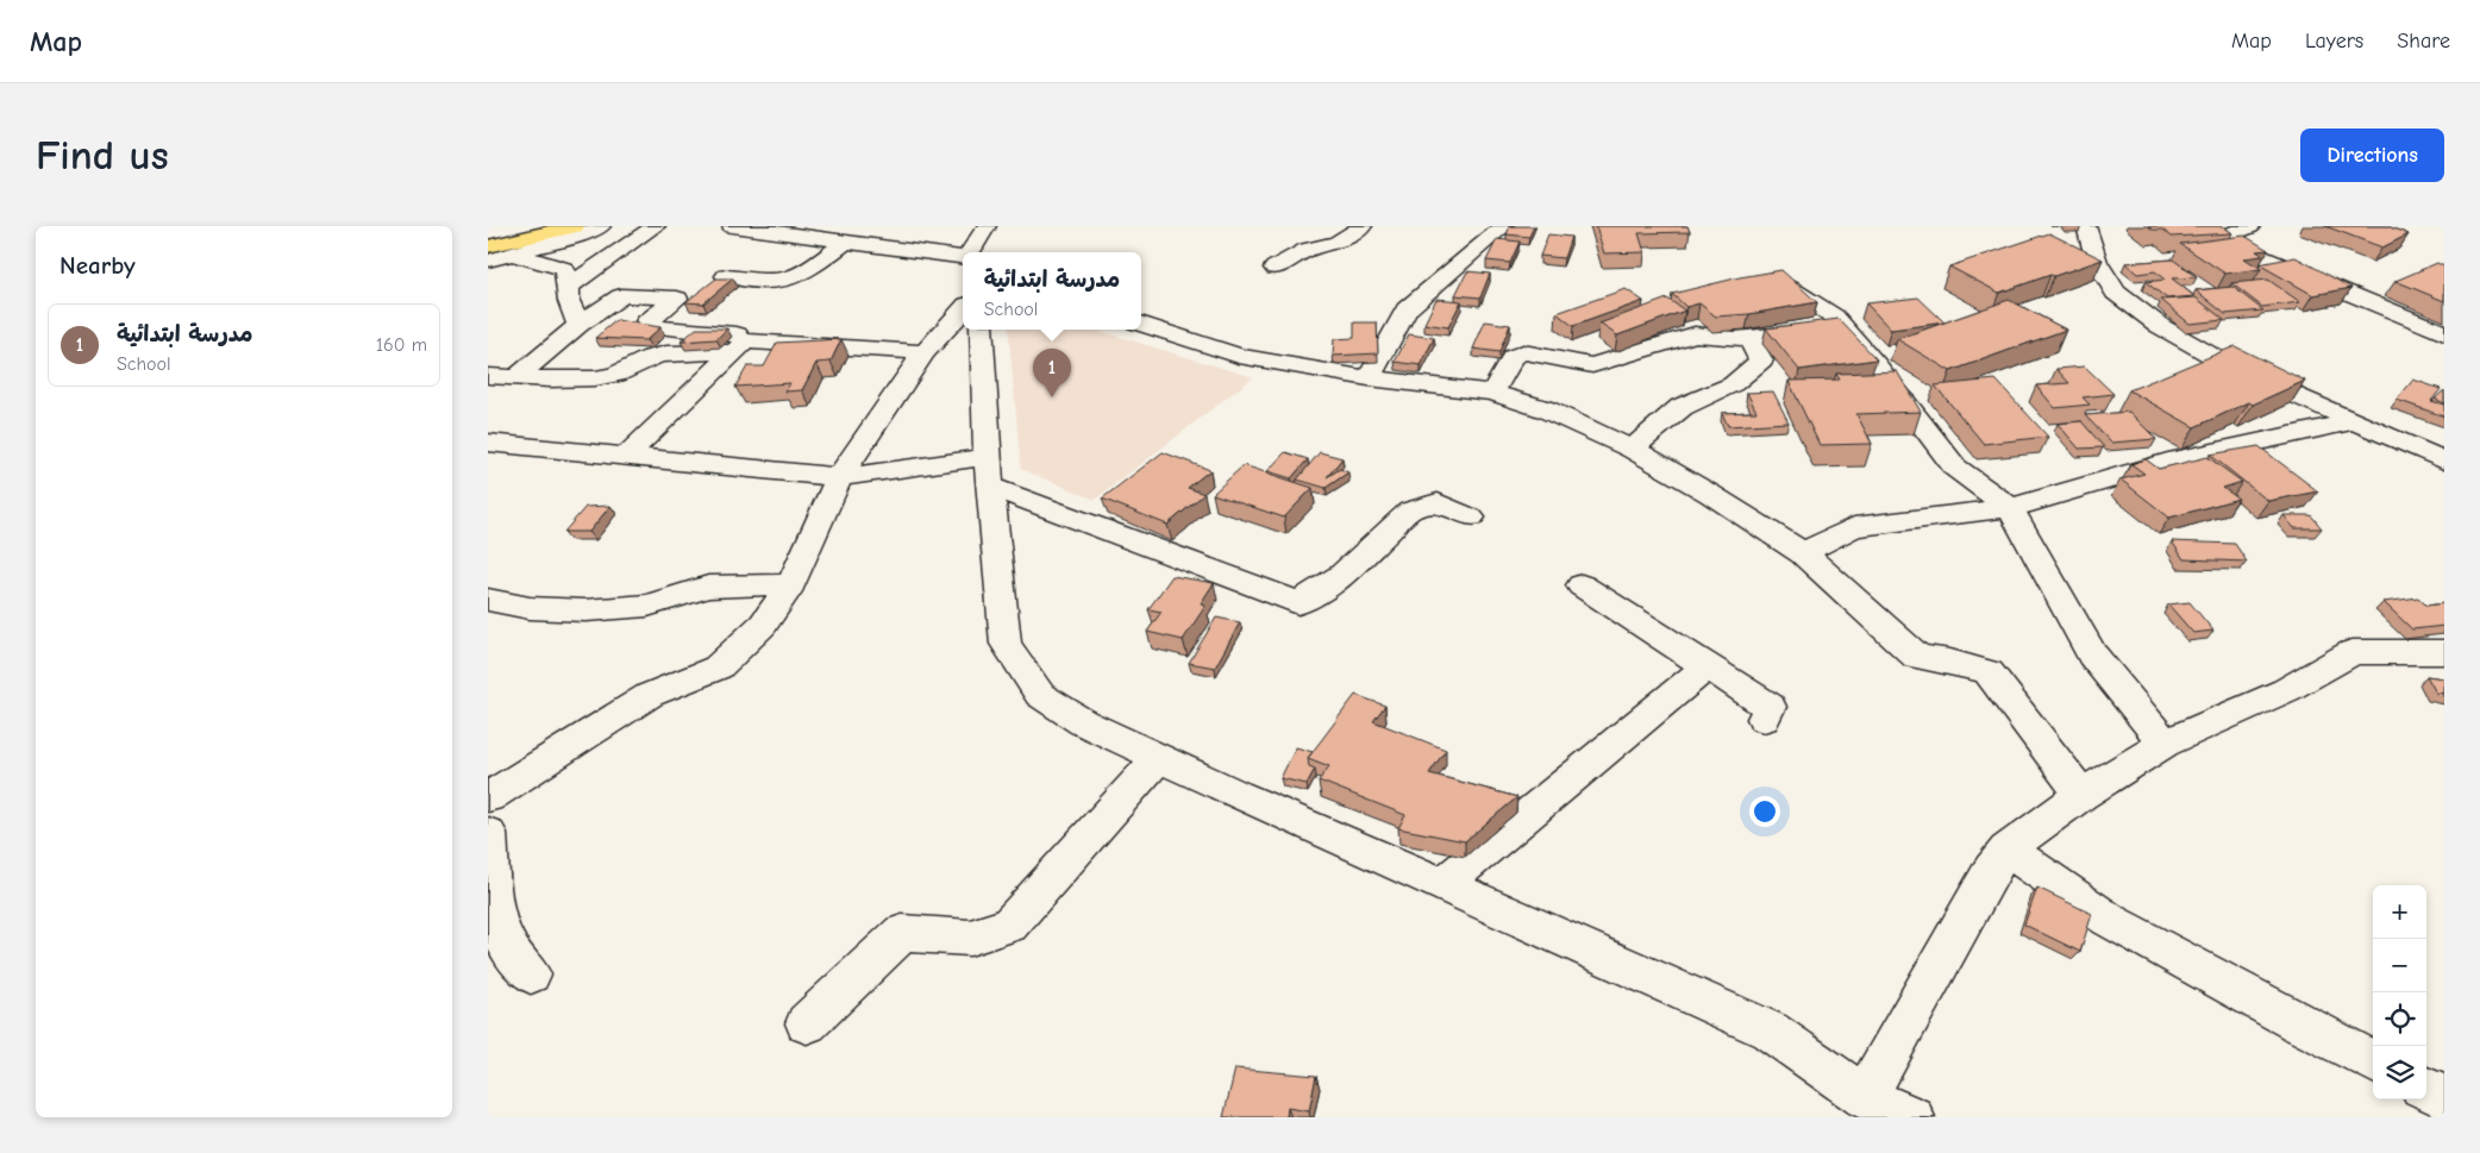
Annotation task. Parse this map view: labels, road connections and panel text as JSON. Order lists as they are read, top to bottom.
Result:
{
  "page": {
    "header": "Map",
    "nav": ["Map", "Layers", "Share"],
    "buttons": "Directions",
    "title": "Find us",
    "heading": "Nearby",
    "popup": ["مدرسة ابتدائية", "School"],
    "list": [
      {
        "mark": "1",
        "name": "مدرسة ابتدائية",
        "note": "School",
        "value": "160 m"
      }
    ],
    "pins": "1",
    "map_buttons": ["+", "−"]
  }
}
